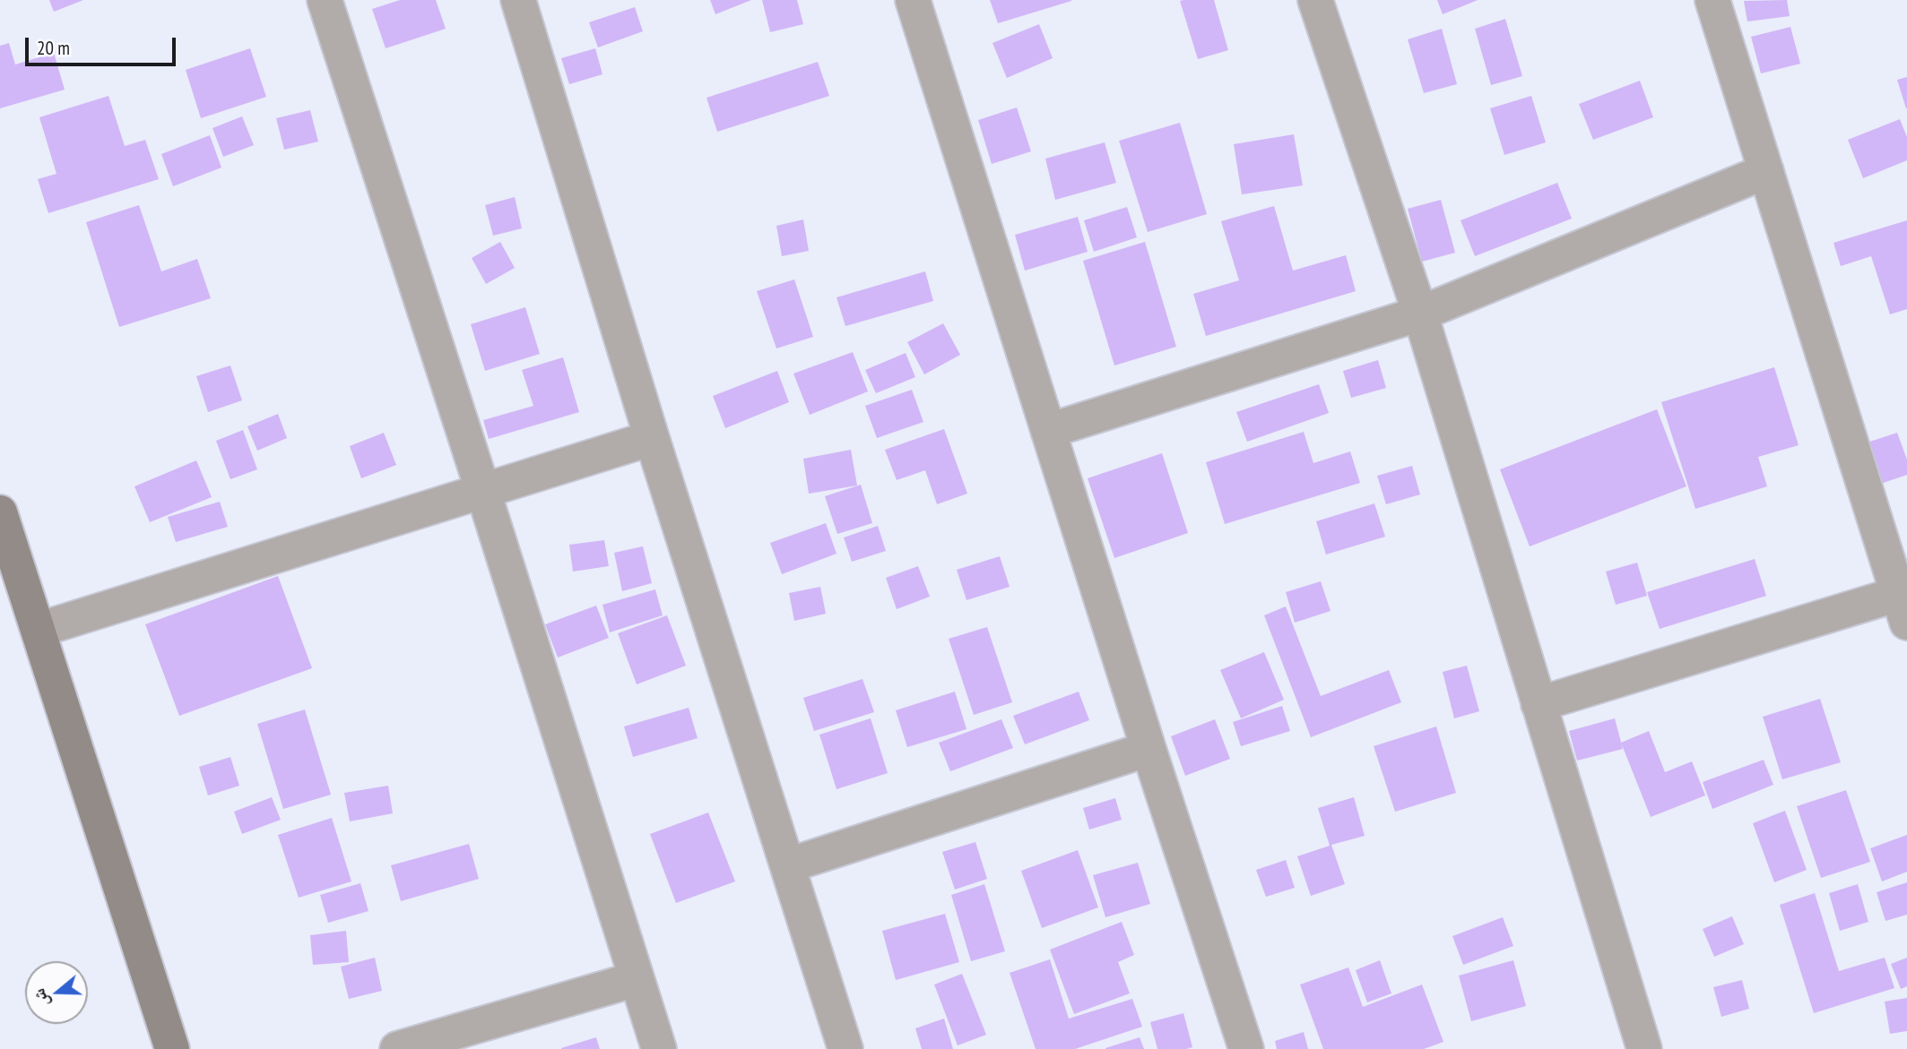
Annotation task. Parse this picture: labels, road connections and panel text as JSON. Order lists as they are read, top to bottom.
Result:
{
  "scale_bar": "20 m",
  "north": "left"
}
